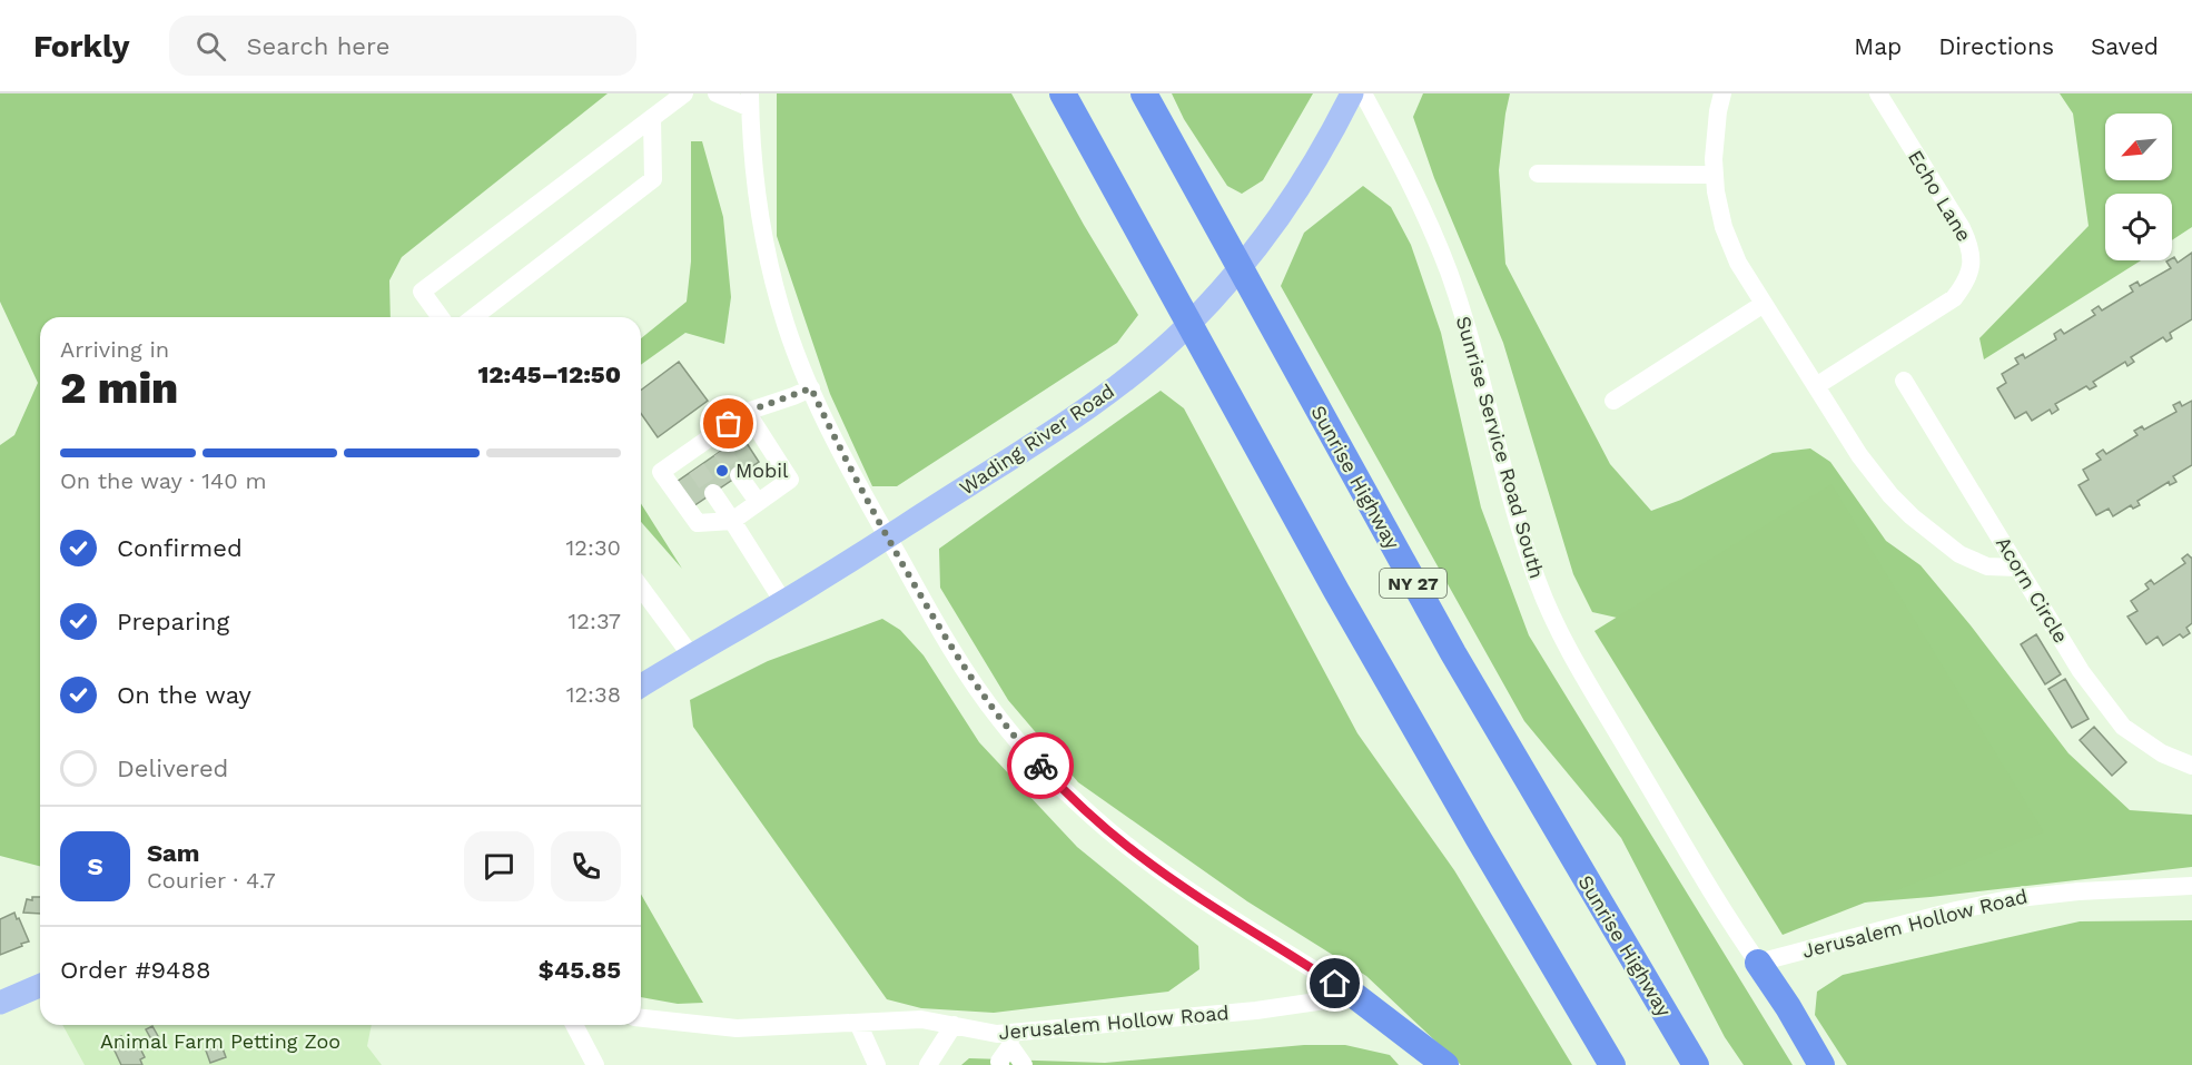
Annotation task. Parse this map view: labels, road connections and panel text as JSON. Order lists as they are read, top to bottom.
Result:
{
  "streets": {
    "highway": ["Sunrise Highway", "NY 27"],
    "main road": ["Wading River Road"],
    "street": [
      "Echo Lane",
      "Sunrise Service Road South",
      "Acorn Circle",
      "Jerusalem Hollow Road"
    ]
  },
  "crossings": [
    ["Sunrise Service Road South", "Jerusalem Hollow Road"]
  ],
  "parks": ["Animal Farm Petting Zoo"],
  "places": ["Mobil"],
  "north": "bottom left",
  "page": {
    "header": "Forkly",
    "search": "Search here",
    "nav": ["Map", "Directions", "Saved"],
    "heading": ["2 min", "Arriving in", "12:45–12:50"],
    "panel": [
      "Sam",
      "Courier · 4.7",
      "Order #9488",
      "$45.85"
    ],
    "bar": "On the way · 140 m",
    "list": [
      ["Confirmed", "12:30"],
      ["Preparing", "12:37"],
      ["On the way", "12:38"],
      "Delivered"
    ],
    "round": "S"
  }
}
